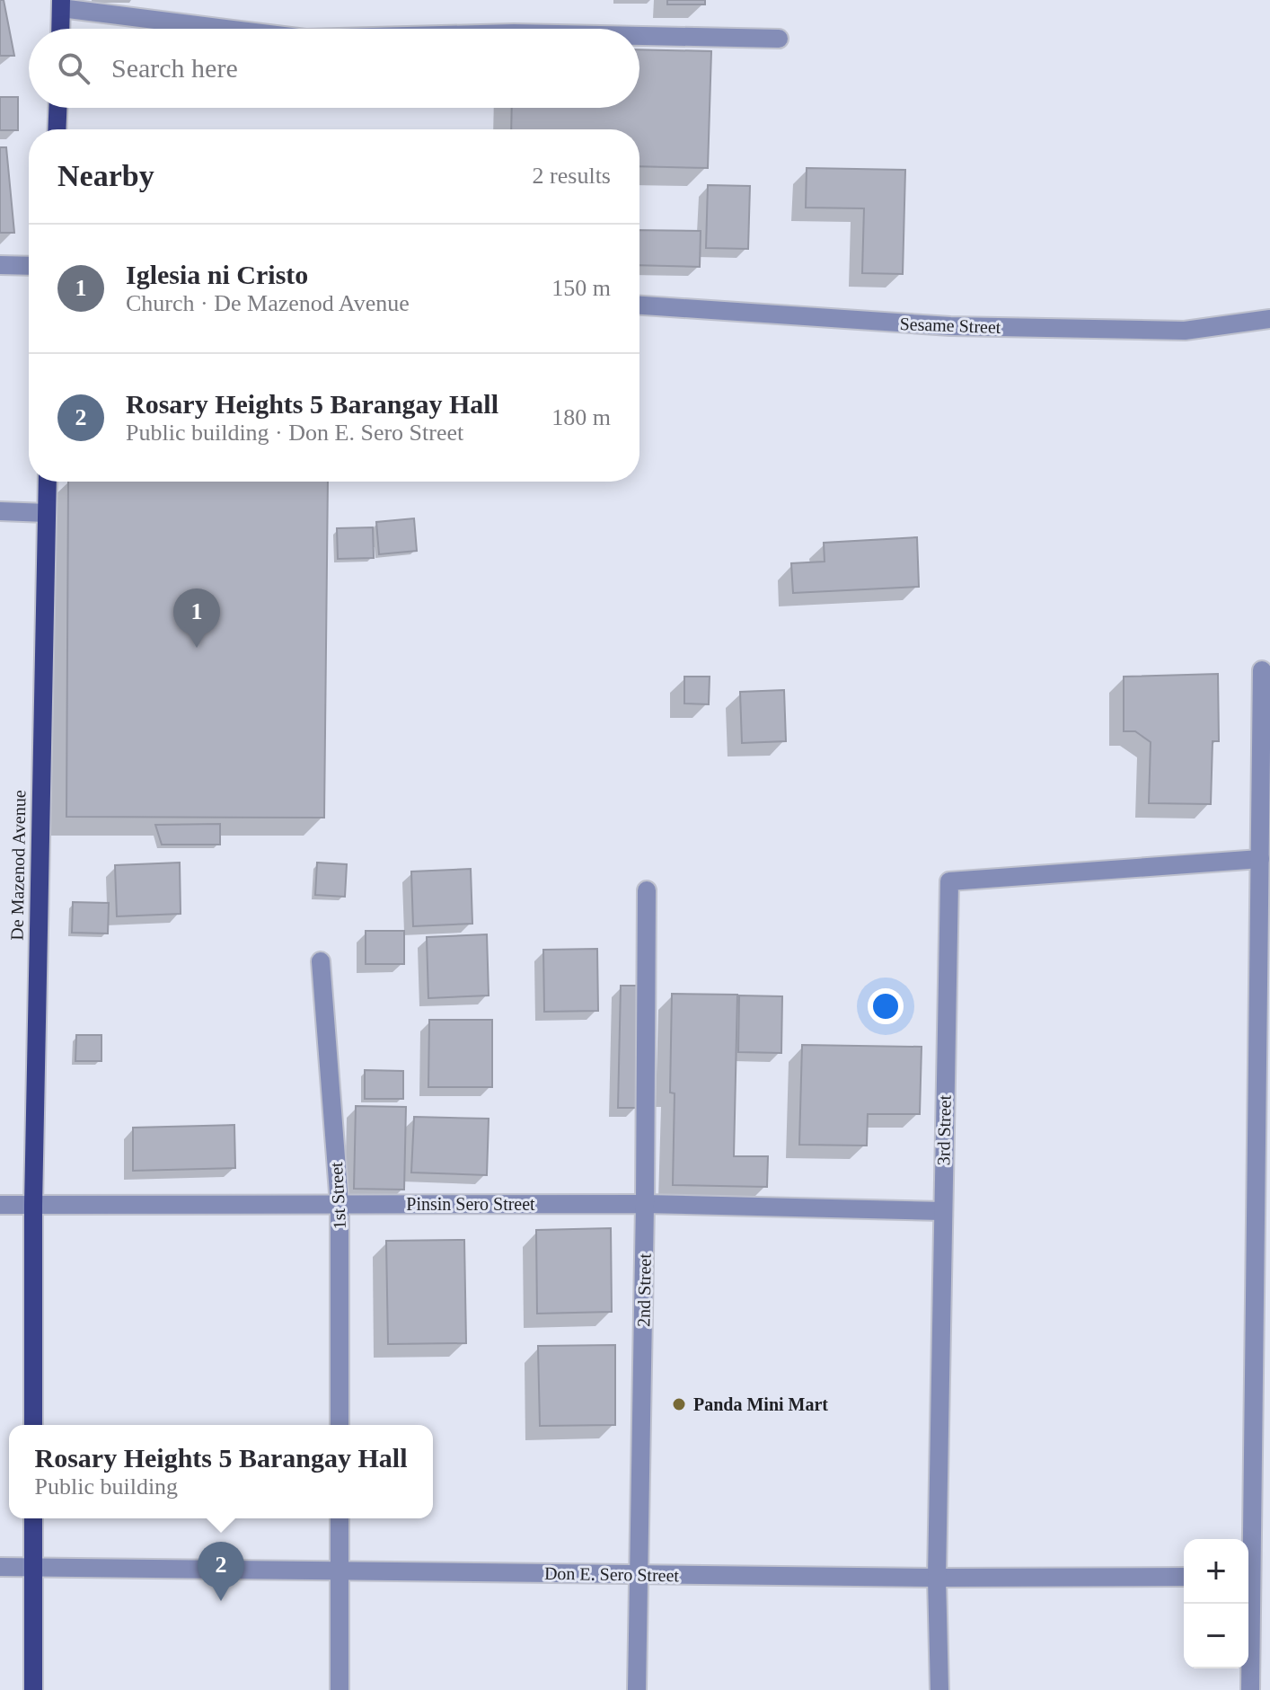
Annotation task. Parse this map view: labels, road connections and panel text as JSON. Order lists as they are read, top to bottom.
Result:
{
  "streets": {
    "main road": ["De Mazenod Avenue"],
    "street": [
      "Sesame Street",
      "3rd Street",
      "1st Street",
      "Pinsin Sero Street",
      "2nd Street",
      "Don E. Sero Street"
    ]
  },
  "crossings": [
    ["De Mazenod Avenue", "Pinsin Sero Street"],
    ["3rd Street", "Pinsin Sero Street"],
    ["3rd Street", "Don E. Sero Street"],
    ["1st Street", "Pinsin Sero Street"],
    ["Pinsin Sero Street", "2nd Street"],
    ["2nd Street", "Don E. Sero Street"]
  ],
  "places": ["Panda Mini Mart"],
  "page": {
    "search": "Search here",
    "heading": ["Nearby", "2 results"],
    "list": [
      {
        "mark": "1",
        "name": "Iglesia ni Cristo",
        "note": "Church · De Mazenod Avenue",
        "value": "150 m"
      },
      {
        "mark": "2",
        "name": "Rosary Heights 5 Barangay Hall",
        "note": "Public building · Don E. Sero Street",
        "value": "180 m"
      }
    ],
    "pins": ["1", "2"],
    "popup": ["Rosary Heights 5 Barangay Hall", "Public building"],
    "map_buttons": ["+", "−"]
  }
}
